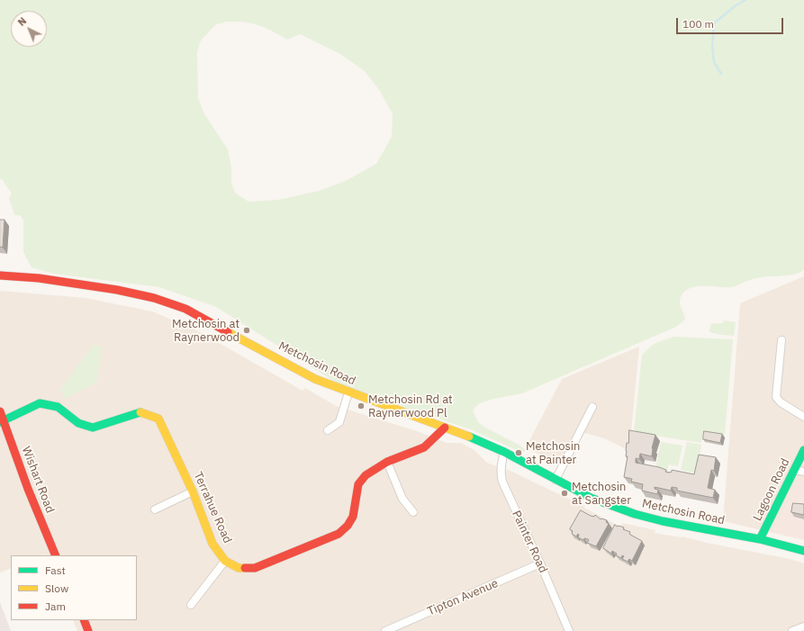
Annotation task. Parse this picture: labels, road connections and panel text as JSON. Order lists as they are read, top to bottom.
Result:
{
  "streets": {
    "street": [
      "Metchosin Road",
      "Wishart Road",
      "Lagoon Road",
      "Terrahue Road",
      "Painter Road",
      "Tipton Avenue"
    ]
  },
  "crossings": [
    ["Metchosin Road", "Lagoon Road"],
    ["Metchosin Road", "Terrahue Road"],
    ["Metchosin Road", "Painter Road"],
    ["Wishart Road", "Terrahue Road"],
    ["Painter Road", "Tipton Avenue"]
  ],
  "places": [
    "Metchosin at Raynerwood",
    "Metchosin Rd at Raynerwood Pl",
    "Metchosin at Painter",
    "Metchosin at Sangster"
  ],
  "legend": ["Fast", "Slow", "Jam"],
  "scale_bar": "100 m",
  "north": "top left"
}
